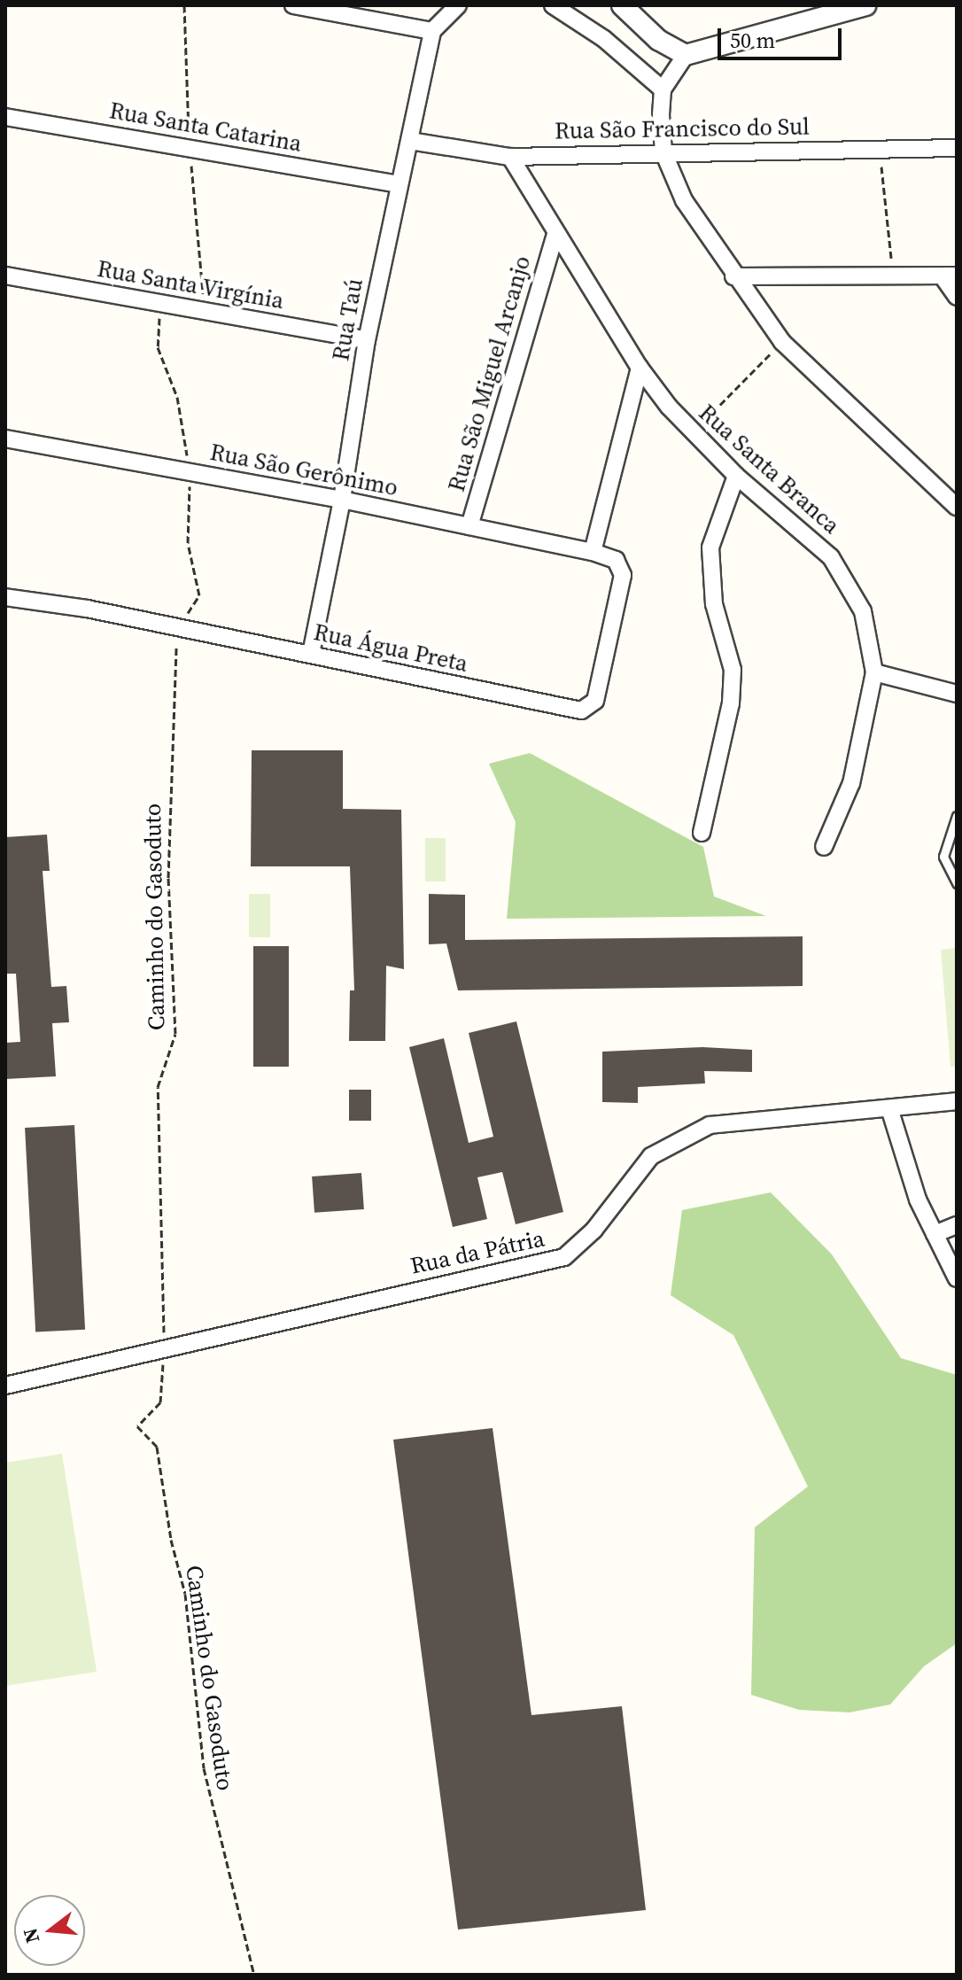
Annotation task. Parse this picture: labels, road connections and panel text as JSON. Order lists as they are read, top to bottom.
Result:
{
  "streets": {
    "street": [
      "Rua Santa Catarina",
      "Rua São Francisco do Sul",
      "Rua Santa Virgínia",
      "Rua Taú",
      "Rua São Miguel Arcanjo",
      "Rua Santa Branca",
      "Rua São Gerônimo",
      "Rua Água Preta",
      "Rua da Pátria"
    ],
    "path": ["Caminho do Gasoduto"]
  },
  "crossings": [
    ["Rua Santa Catarina", "Rua Taú"],
    ["Rua São Francisco do Sul", "Rua Taú"],
    ["Rua São Francisco do Sul", "Rua Santa Branca"],
    ["Rua Santa Virgínia", "Rua Taú"],
    ["Rua Taú", "Rua São Gerônimo"],
    ["Rua Taú", "Rua Água Preta"],
    ["Rua São Miguel Arcanjo", "Rua Santa Branca"],
    ["Rua São Miguel Arcanjo", "Rua São Gerônimo"],
    ["Rua São Gerônimo", "Rua Água Preta"],
    ["Rua Água Preta", "Caminho do Gasoduto"],
    ["Caminho do Gasoduto", "Rua da Pátria"]
  ],
  "scale_bar": "50 m",
  "north": "left"
}
